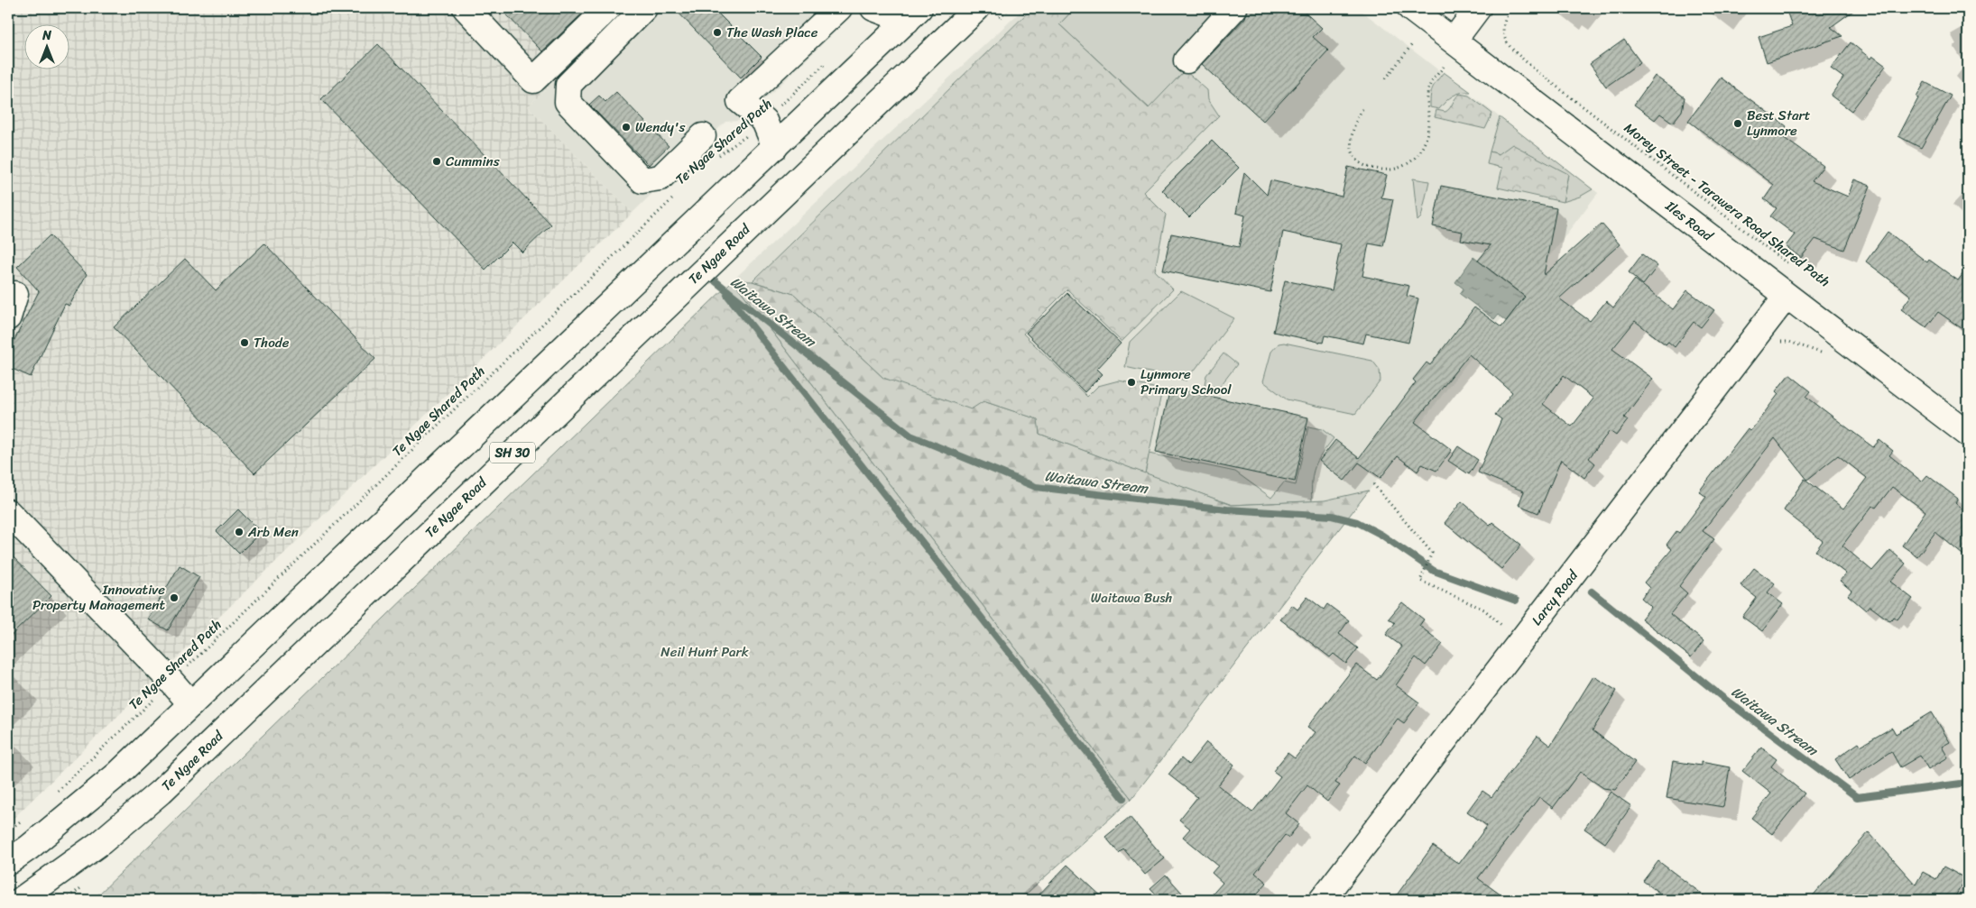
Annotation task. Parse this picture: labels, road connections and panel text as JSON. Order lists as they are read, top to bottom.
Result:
{
  "streets": {
    "main road": [
      "Iles Road",
      "Te Ngae Road",
      "SH 30",
      "Larcy Road"
    ],
    "path": ["Te Ngae Shared Path", "Morey Street - Tarawera Road Shared Path"]
  },
  "crossings": [
    ["Iles Road", "Larcy Road"]
  ],
  "water": ["Waitawa Stream"],
  "parks": ["Waitawa Bush", "Neil Hunt Park"],
  "places": [
    "The Wash Place",
    "Best Start Lynmore",
    "Wendy's",
    "Cummins",
    "Thode",
    "Lynmore Primary School",
    "Arb Men",
    "Innovative Property Management"
  ],
  "north": "top"
}
